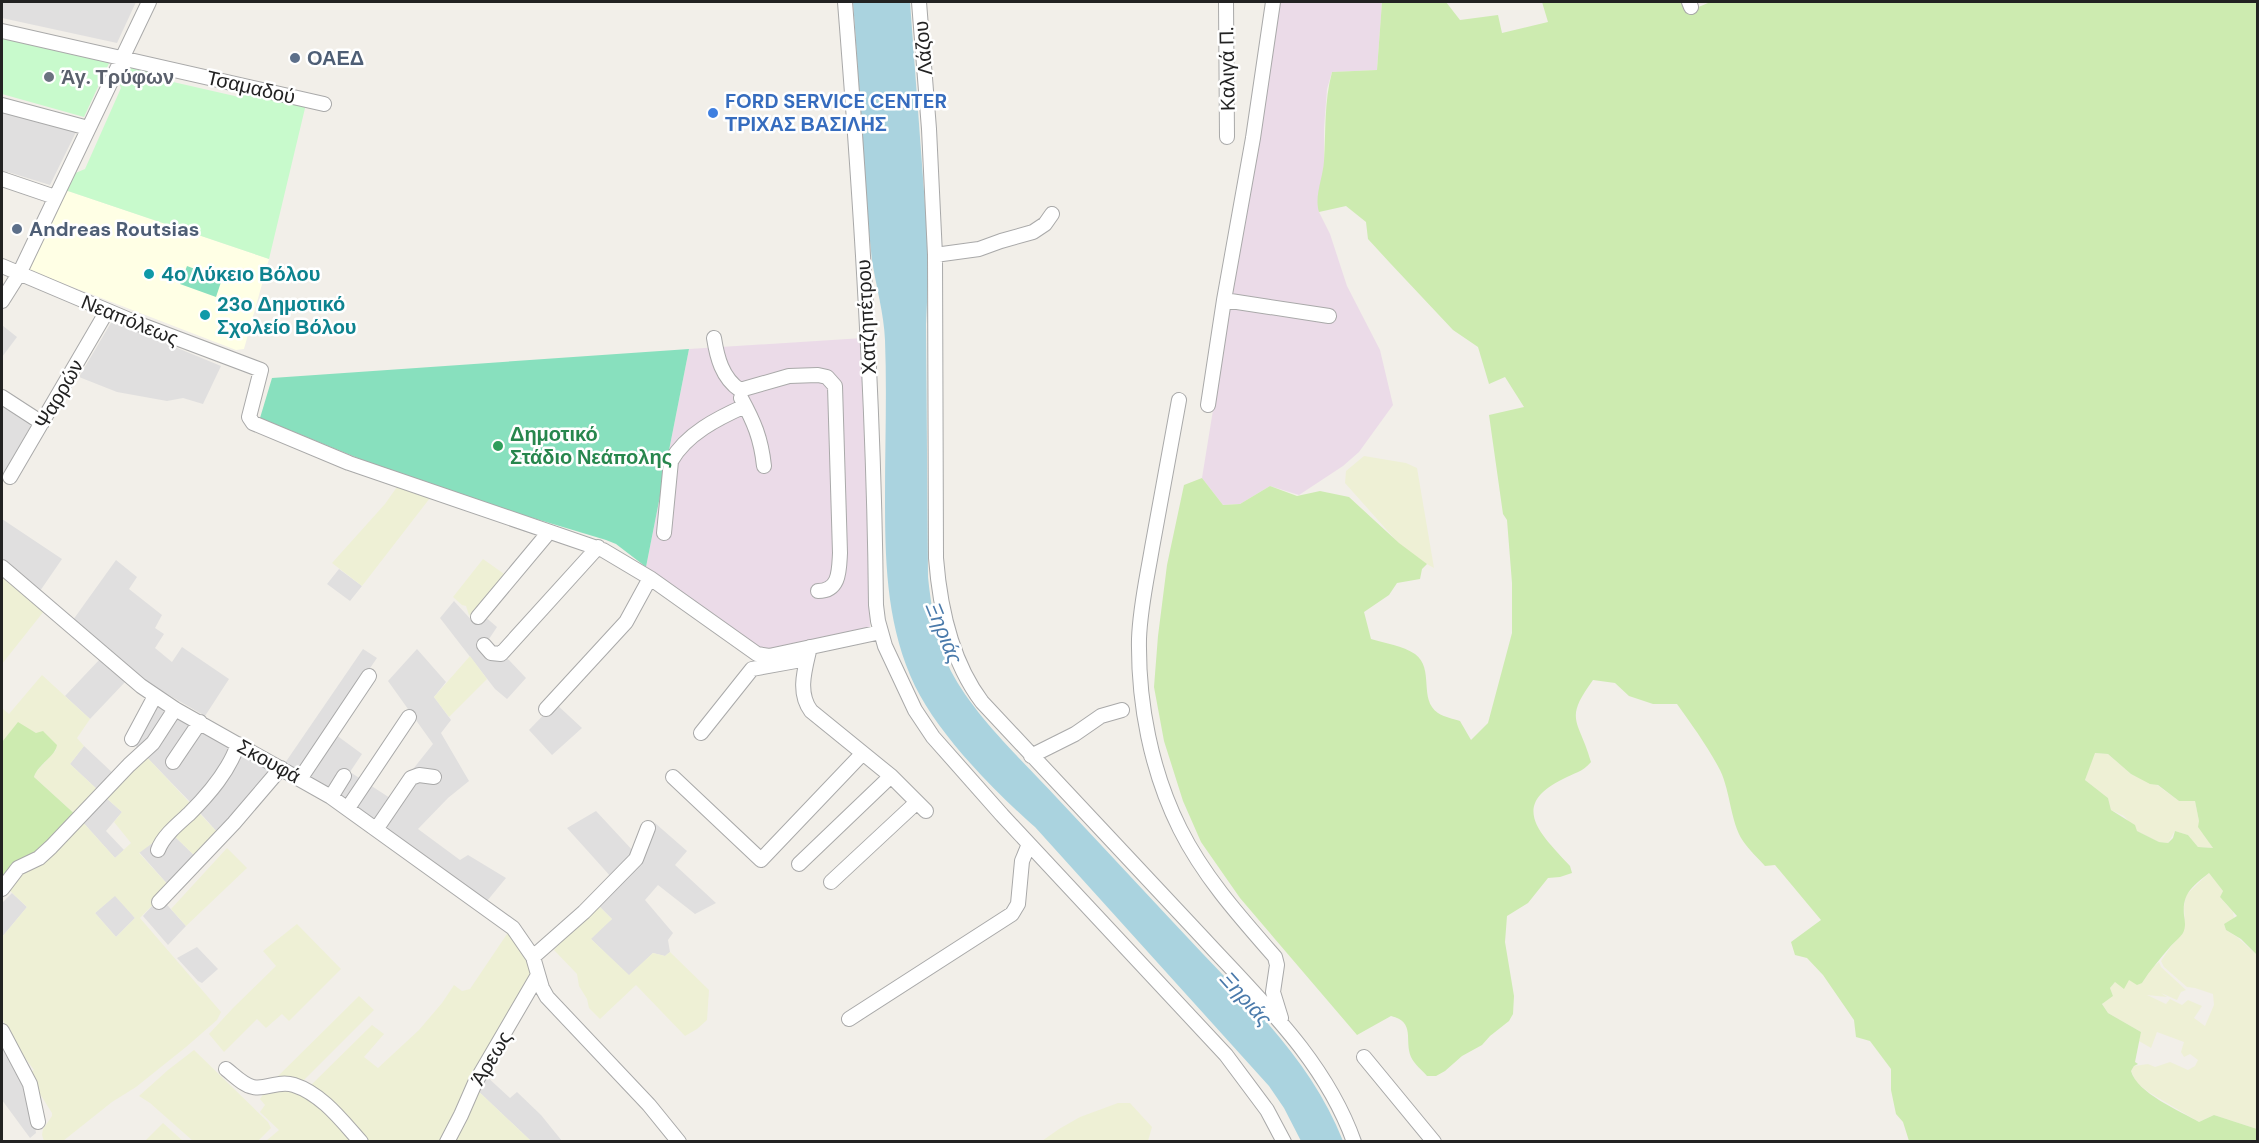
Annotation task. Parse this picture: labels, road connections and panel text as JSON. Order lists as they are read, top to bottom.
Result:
{
  "streets": {
    "street": [
      "Λάζου",
      "Καλιγά Π.",
      "Τσαμαδού",
      "Χατζηπέτρου",
      "Νεαπόλεως",
      "Ψαρρών",
      "Σκουφά",
      "Άρεως"
    ]
  },
  "crossings": [
    ["Νεαπόλεως", "Ψαρρών"],
    ["Σκουφά", "Άρεως"]
  ],
  "water": ["Ξηριάς"],
  "places": [
    "ΟΑΕΔ",
    "Άγ. Τρύφων",
    "FORD SERVICE CENTER ΤΡΙΧΑΣ ΒΑΣΙΛΗΣ",
    "Andreas Routsias",
    "4ο Λύκειο Βόλου",
    "23ο Δημοτικό Σχολείο Βόλου",
    "Δημοτικό Στάδιο Νεάπολης"
  ]
}
